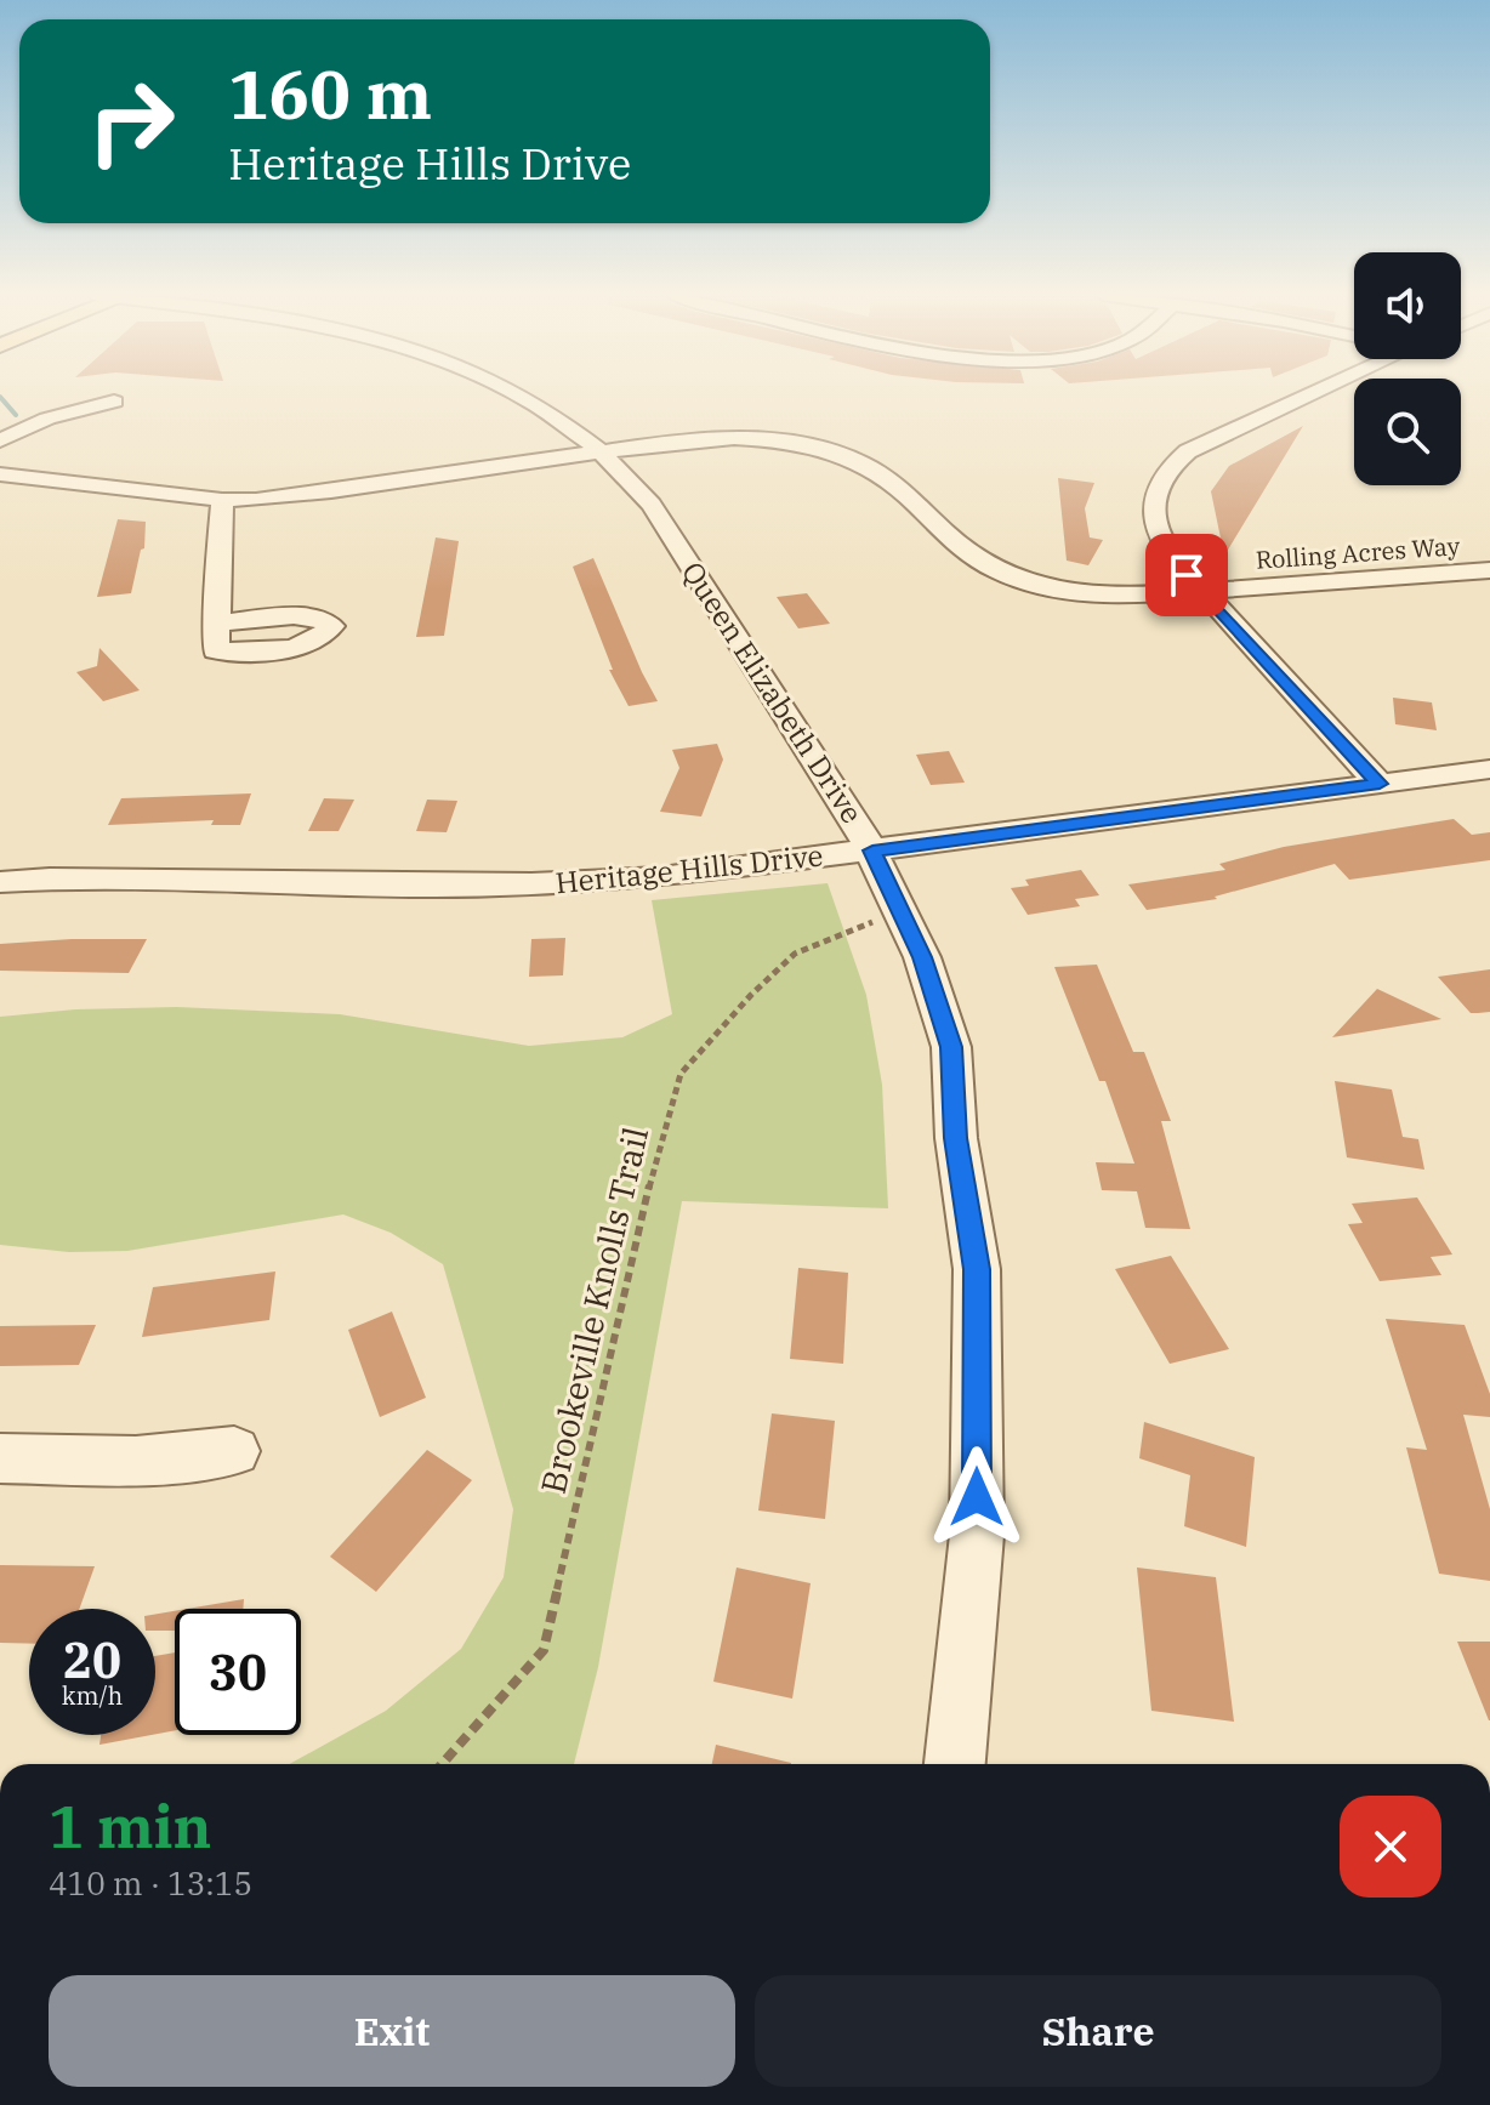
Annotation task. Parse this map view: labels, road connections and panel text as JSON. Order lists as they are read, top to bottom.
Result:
{
  "streets": {
    "street": ["Rolling Acres Way", "Queen Elizabeth Drive", "Heritage Hills Drive"],
    "path": ["Brookeville Knolls Trail"]
  },
  "crossings": [
    ["Rolling Acres Way", "Queen Elizabeth Drive"],
    ["Queen Elizabeth Drive", "Heritage Hills Drive"]
  ],
  "page": {
    "turn": ["160 m", "Heritage Hills Drive"],
    "speed": "20 km/h",
    "limit": "30",
    "heading": ["1 min", "410 m · 13:15"],
    "buttons": ["Exit", "Share"]
  }
}
